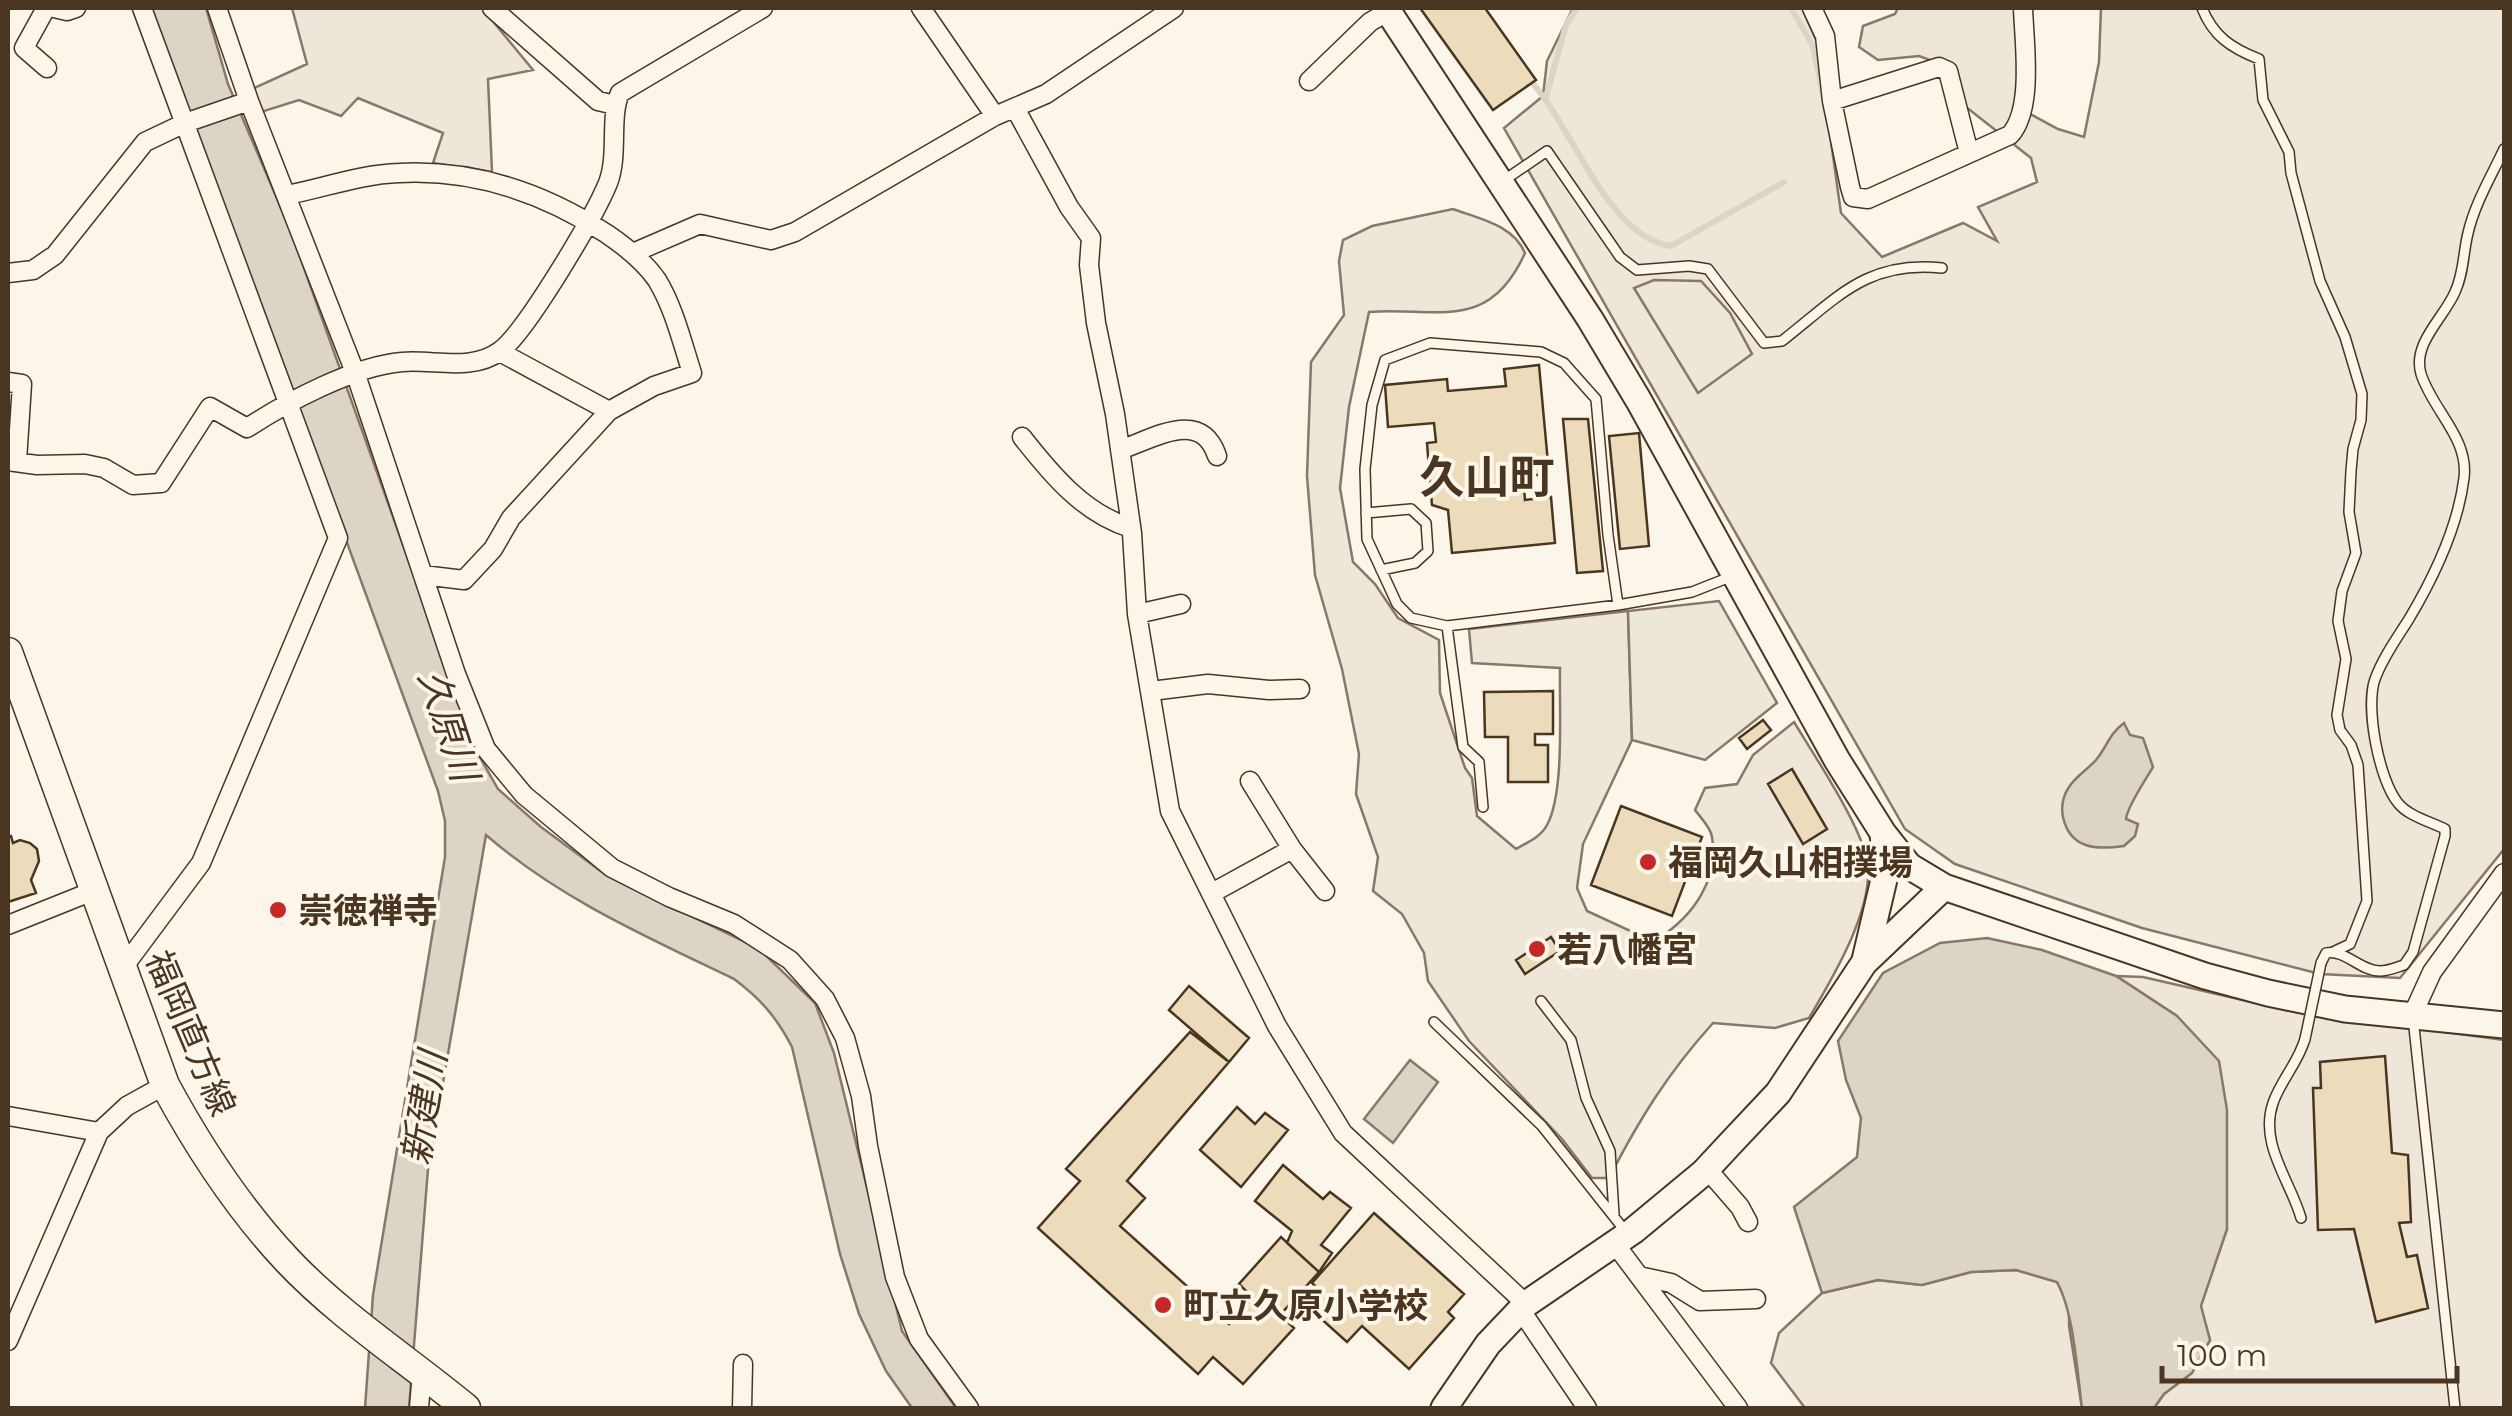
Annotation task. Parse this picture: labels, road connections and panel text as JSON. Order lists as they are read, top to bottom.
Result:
{
  "streets": {
    "main road": ["福岡直方線"]
  },
  "districts": ["久山町"],
  "water": ["久原川", "新建川"],
  "places": [
    "福岡久山相撲場",
    "崇徳禅寺",
    "若八幡宮",
    "町立久原小学校"
  ],
  "scale_bar": "100 m"
}
